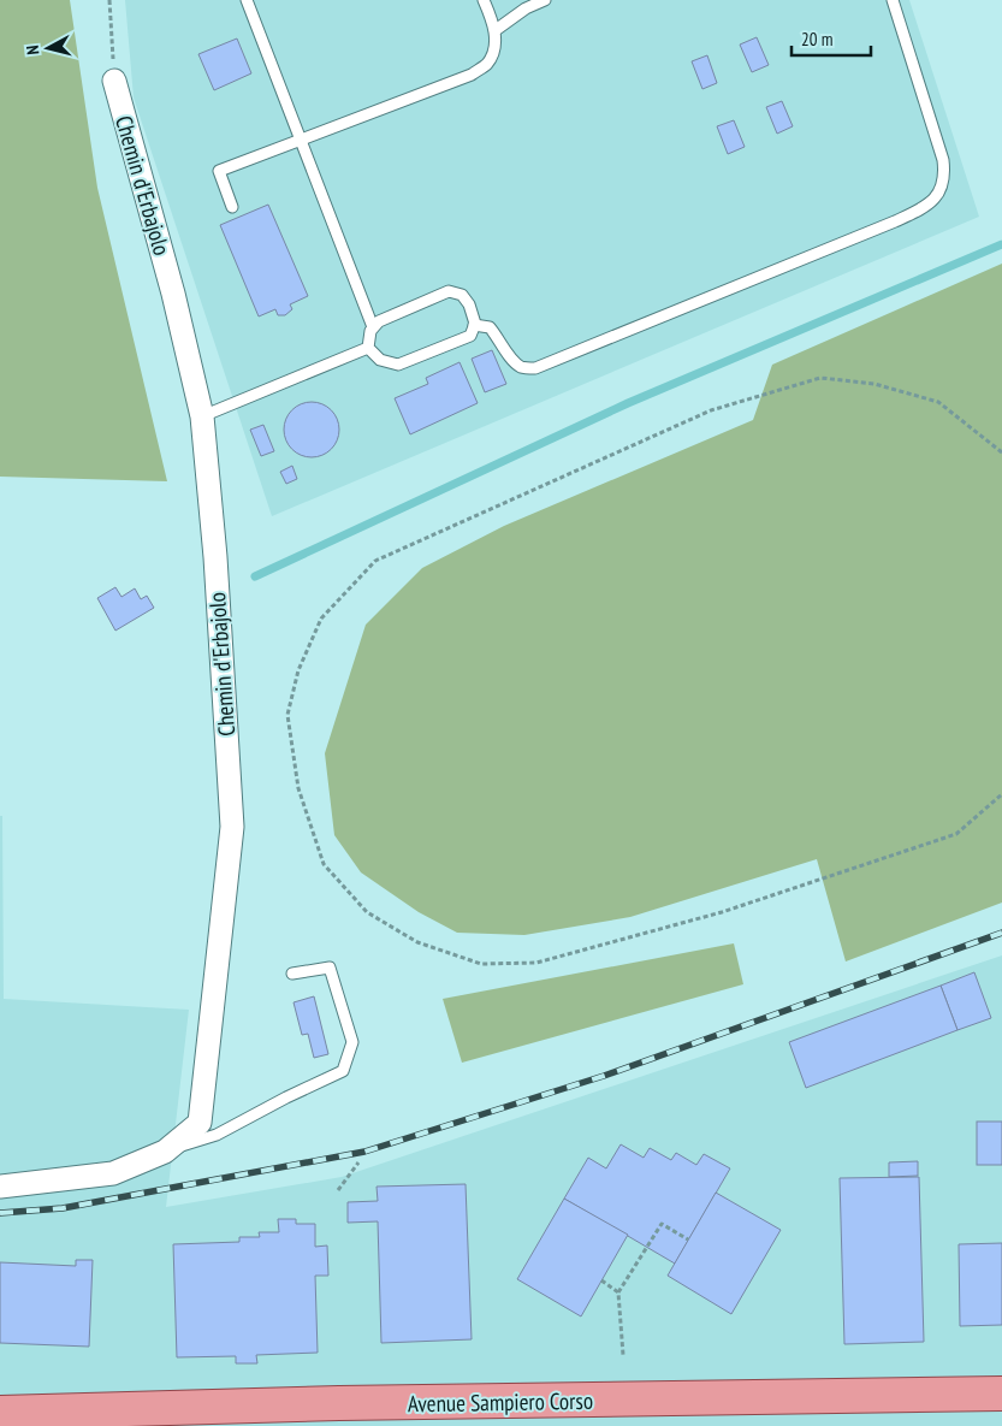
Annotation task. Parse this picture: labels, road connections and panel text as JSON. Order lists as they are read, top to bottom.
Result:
{
  "streets": {
    "main road": ["Avenue Sampiero Corso"],
    "street": ["Chemin d'Erbajolo"]
  },
  "scale_bar": "20 m",
  "north": "left"
}
